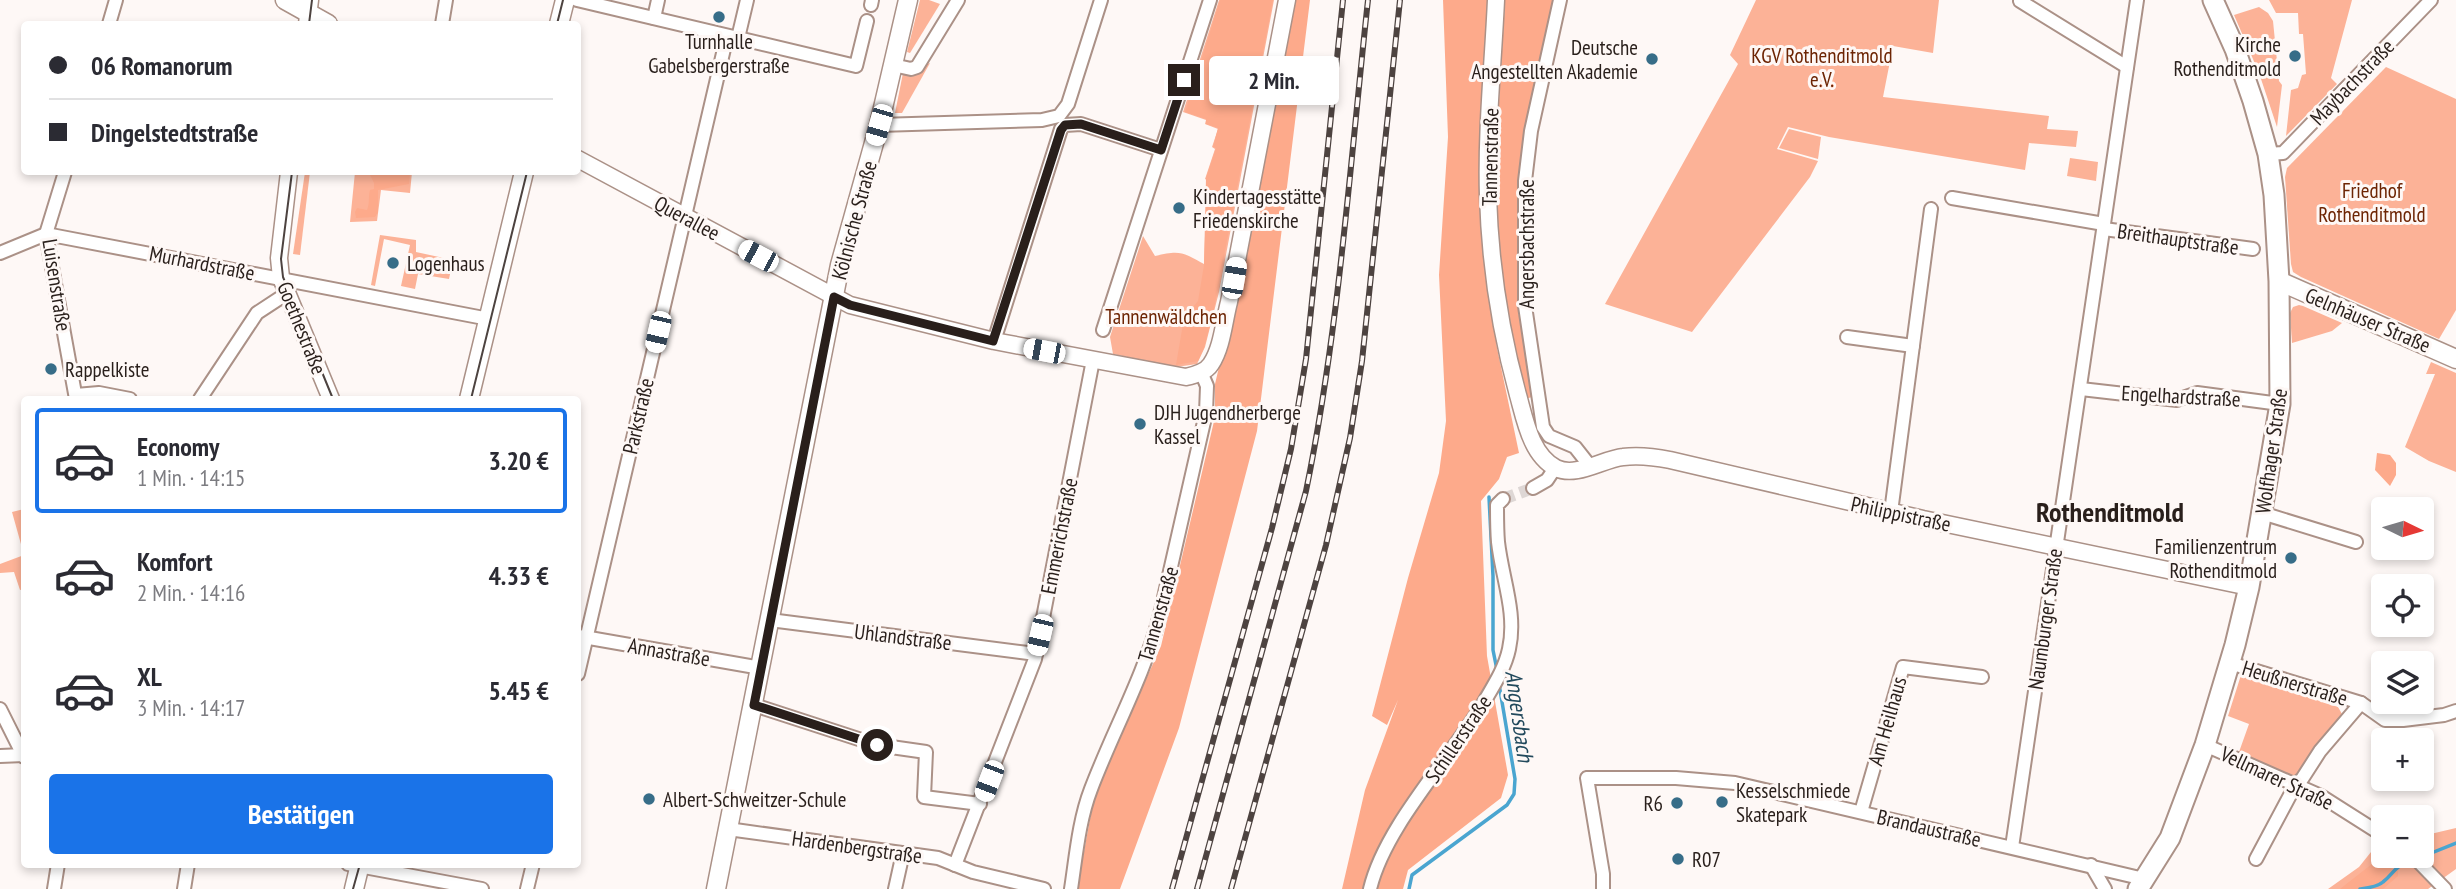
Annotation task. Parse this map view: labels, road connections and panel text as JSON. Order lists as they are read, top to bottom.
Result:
{
  "streets": {
    "main road": ["Kölnische Straße", "Gelnhäuser Straße", "Wolfhager Straße"],
    "street": [
      "Maybachstraße",
      "Tannenstraße",
      "Querallee",
      "Breithauptstraße",
      "Angersbachstraße",
      "Murhardstraße",
      "Luisenstraße",
      "Goethestraße",
      "Engelhardstraße",
      "Parkstraße",
      "Philippistraße",
      "Emmerichstraße",
      "Naumburger Straße",
      "Uhlandstraße",
      "Annastraße",
      "Heußnerstraße",
      "Am Heilhaus",
      "Schillerstraße",
      "Vellmarer Straße",
      "Brandaustraße",
      "Hardenbergstraße"
    ]
  },
  "crossings": [
    ["Maybachstraße", "Wolfhager Straße"],
    ["Tannenstraße", "Querallee"],
    ["Tannenstraße", "Philippistraße"],
    ["Querallee", "Kölnische Straße"],
    ["Querallee", "Parkstraße"],
    ["Querallee", "Emmerichstraße"],
    ["Kölnische Straße", "Uhlandstraße"],
    ["Kölnische Straße", "Annastraße"],
    ["Kölnische Straße", "Hardenbergstraße"],
    ["Breithauptstraße", "Naumburger Straße"],
    ["Angersbachstraße", "Philippistraße"],
    ["Murhardstraße", "Luisenstraße"],
    ["Murhardstraße", "Goethestraße"],
    ["Gelnhäuser Straße", "Wolfhager Straße"],
    ["Engelhardstraße", "Wolfhager Straße"],
    ["Engelhardstraße", "Naumburger Straße"],
    ["Parkstraße", "Annastraße"],
    ["Wolfhager Straße", "Philippistraße"],
    ["Wolfhager Straße", "Heußnerstraße"],
    ["Wolfhager Straße", "Vellmarer Straße"],
    ["Wolfhager Straße", "Brandaustraße"],
    ["Philippistraße", "Naumburger Straße"],
    ["Emmerichstraße", "Uhlandstraße"],
    ["Emmerichstraße", "Hardenbergstraße"],
    ["Naumburger Straße", "Brandaustraße"],
    ["Am Heilhaus", "Brandaustraße"]
  ],
  "districts": ["Rothenditmold"],
  "water": ["Angersbach"],
  "parks": ["KGV Rothenditmold e.V.", "Friedhof Rothenditmold", "Tannenwäldchen"],
  "places": [
    "Turnhalle Gabelsbergerstraße",
    "Kirche Rothenditmold",
    "Deutsche Angestellten Akademie",
    "Kindertagesstätte Friedenskirche",
    "Logenhaus",
    "Rappelkiste",
    "DJH Jugendherberge Kassel",
    "Familienzentrum Rothenditmold",
    "Albert-Schweitzer-Schule",
    "Kesselschmiede Skatepark",
    "R6",
    "R07"
  ],
  "north": "right",
  "page": {
    "banner": ["06 Romanorum", "Dingelstedtstraße"],
    "bubble": "2 Min.",
    "list": [
      {
        "name": "Economy",
        "note": "1 Min. · 14:15",
        "value": "3.20 €"
      },
      {
        "name": "Komfort",
        "note": "2 Min. · 14:16",
        "value": "4.33 €"
      },
      {
        "name": "XL",
        "note": "3 Min. · 14:17",
        "value": "5.45 €"
      }
    ],
    "map_buttons": ["+", "−"],
    "buttons": "Bestätigen"
  }
}
